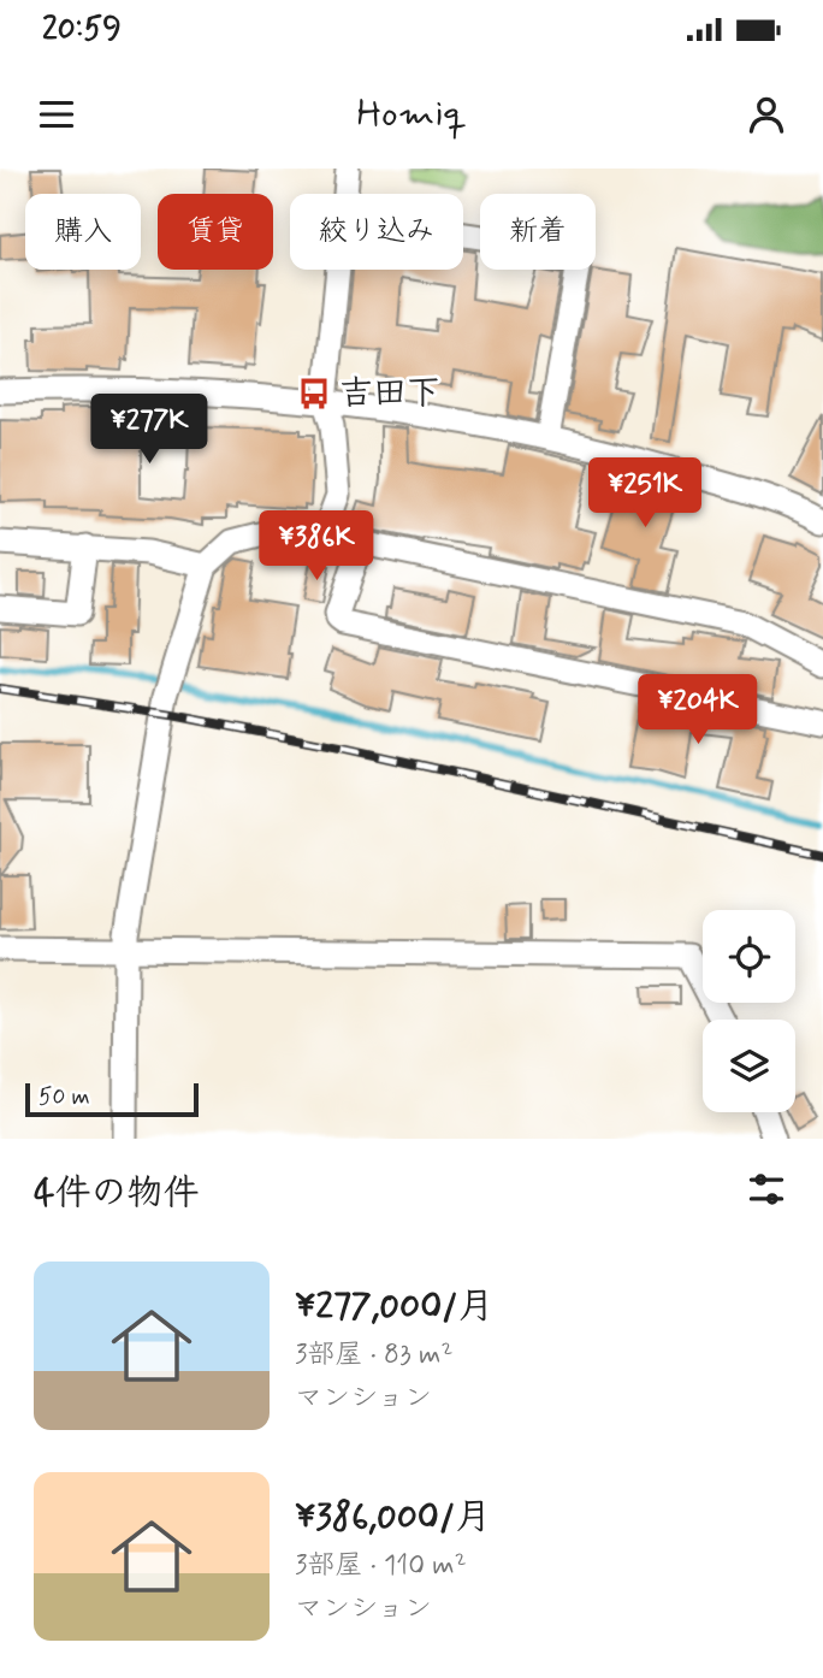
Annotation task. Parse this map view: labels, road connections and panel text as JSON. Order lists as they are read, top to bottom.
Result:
{
  "places": {
    "bus stop": ["吉田下"]
  },
  "scale_bar": "50 m",
  "page": {
    "status": "20:59",
    "header": "Homiq",
    "chip": [
      "購入",
      "賃貸",
      "絞り込み",
      "新着"
    ],
    "price": [
      "¥277K",
      "¥251K",
      "¥386K",
      "¥204K"
    ],
    "scale": "50 m",
    "heading": "4件の物件",
    "list": [
      {
        "name": "¥277,000/月",
        "note": "3部屋 · 83 m² · マンション"
      },
      {
        "name": "¥386,000/月",
        "note": "3部屋 · 110 m² · マンション"
      }
    ]
  }
}
